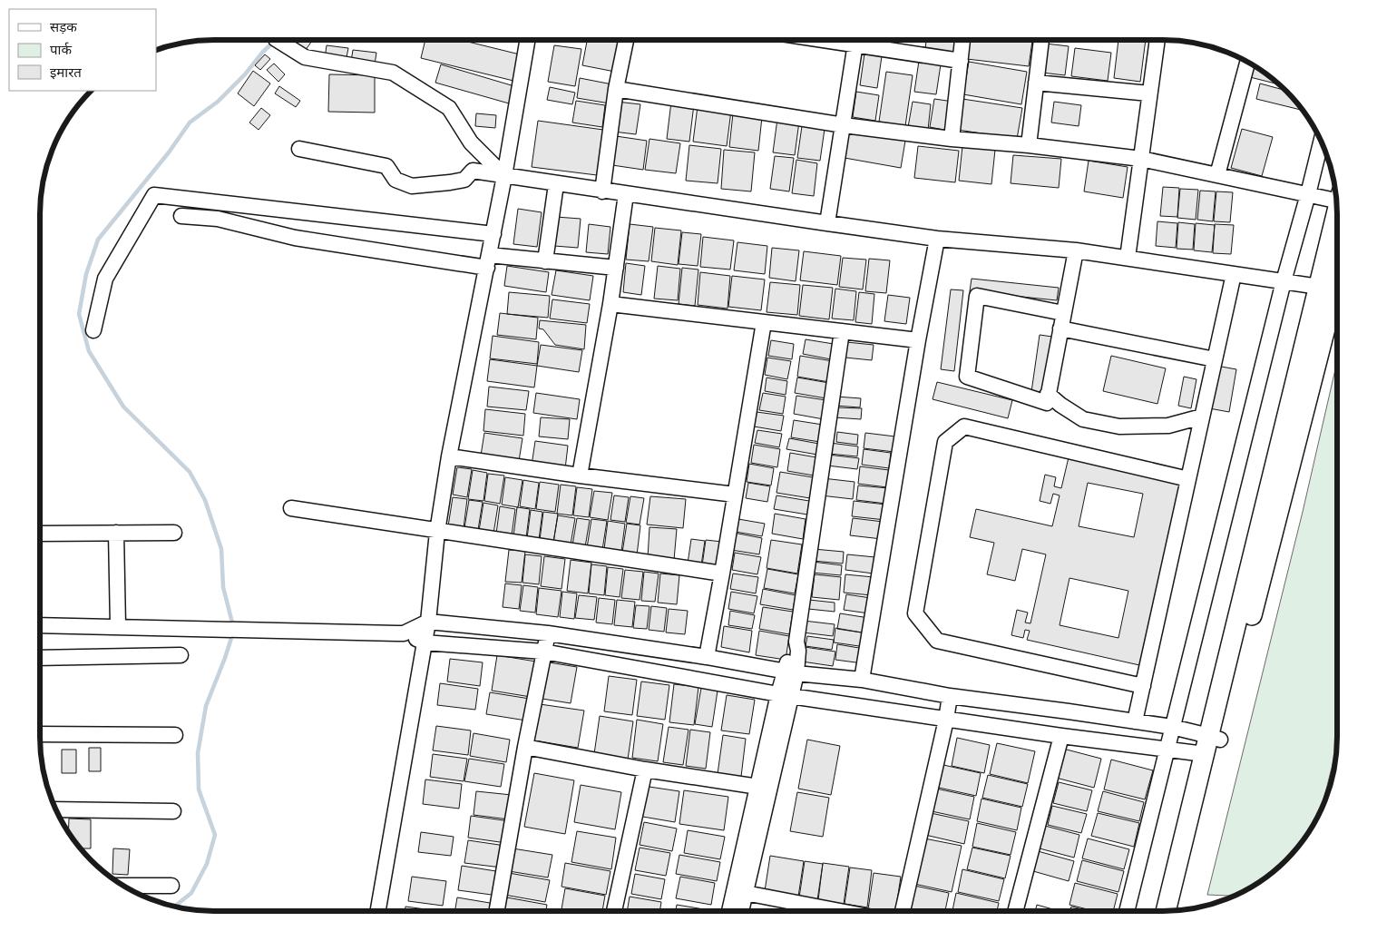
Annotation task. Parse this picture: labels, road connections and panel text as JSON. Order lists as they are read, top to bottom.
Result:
{
  "legend": ["सड़क", "पार्क", "इमारत"]
}
